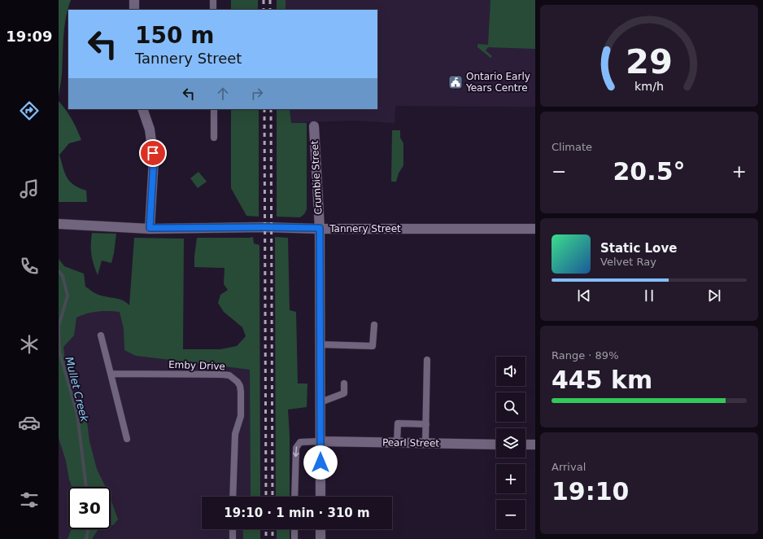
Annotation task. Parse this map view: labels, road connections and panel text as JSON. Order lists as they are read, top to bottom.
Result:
{
  "streets": {
    "street": ["Crumbie Street", "Tannery Street", "Pearl Street"],
    "lane": ["Emby Drive"]
  },
  "crossings": [
    ["Crumbie Street", "Tannery Street"],
    ["Crumbie Street", "Pearl Street"]
  ],
  "water": ["Mullet Creek"],
  "places": {
    "public building": ["Ontario Early Years Centre"]
  },
  "page": {
    "tabs": "19:09",
    "turn": ["150 m", "Tannery Street"],
    "tile": [
      "Climate",
      ["Range · 89%", "445 km"],
      ["Arrival", "19:10"]
    ],
    "heat": ["−", "20.5°", "+"],
    "song": ["Static Love", "Velvet Ray"],
    "map_buttons": ["+", "−"],
    "limit": "30",
    "trip": "19:10 · 1 min · 310 m",
    "gauge": ["29", "km/h"]
  }
}
